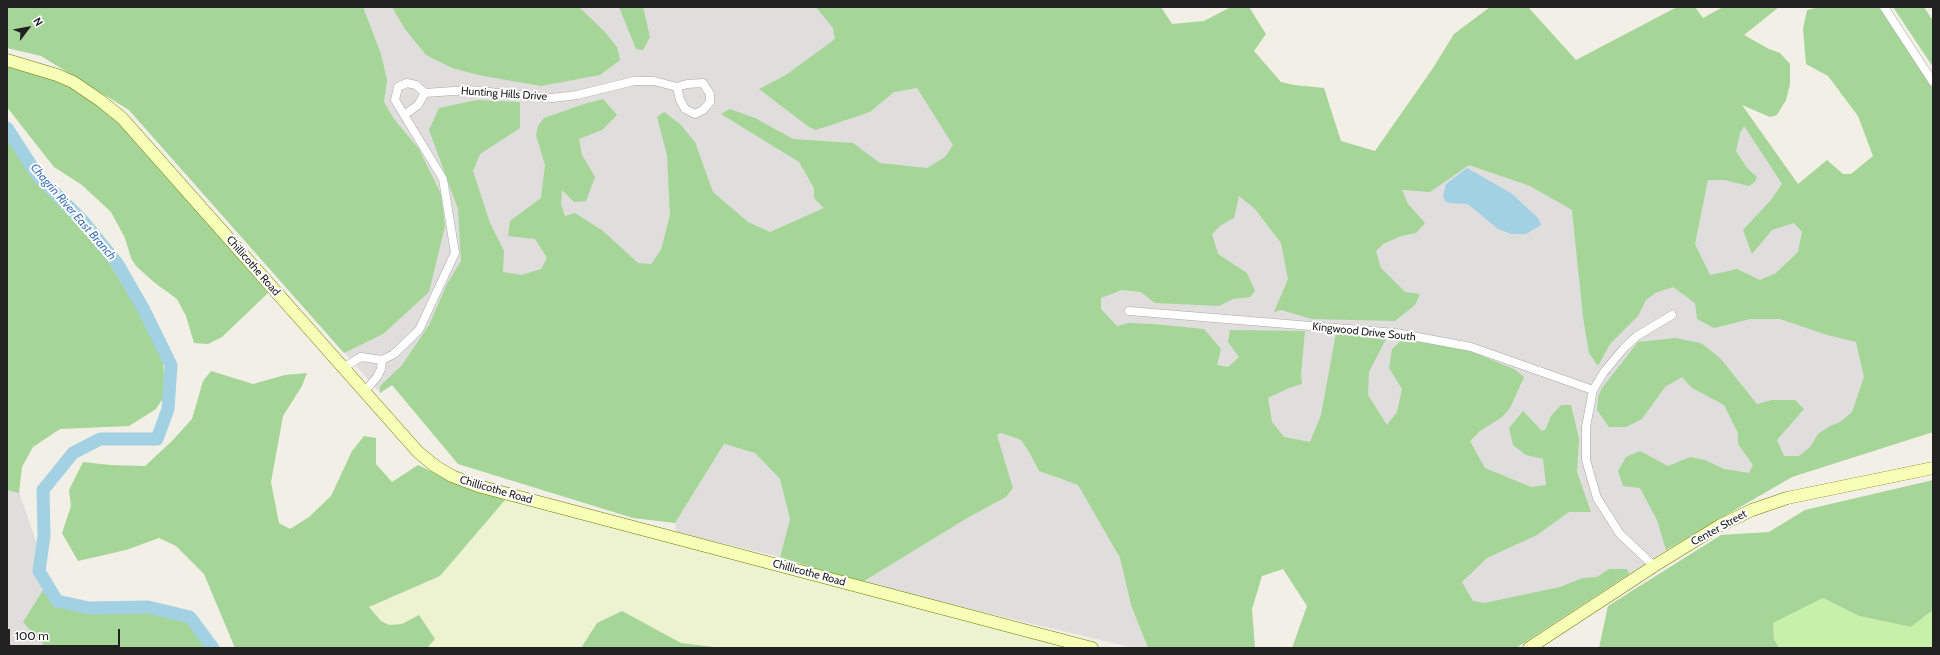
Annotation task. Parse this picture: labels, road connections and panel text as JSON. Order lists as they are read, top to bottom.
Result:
{
  "streets": {
    "main road": ["Chillicothe Road", "Center Street"],
    "street": ["Hunting Hills Drive", "Kingwood Drive South"]
  },
  "water": ["Chagrin River East Branch"],
  "scale_bar": "100 m",
  "north": "top right"
}
